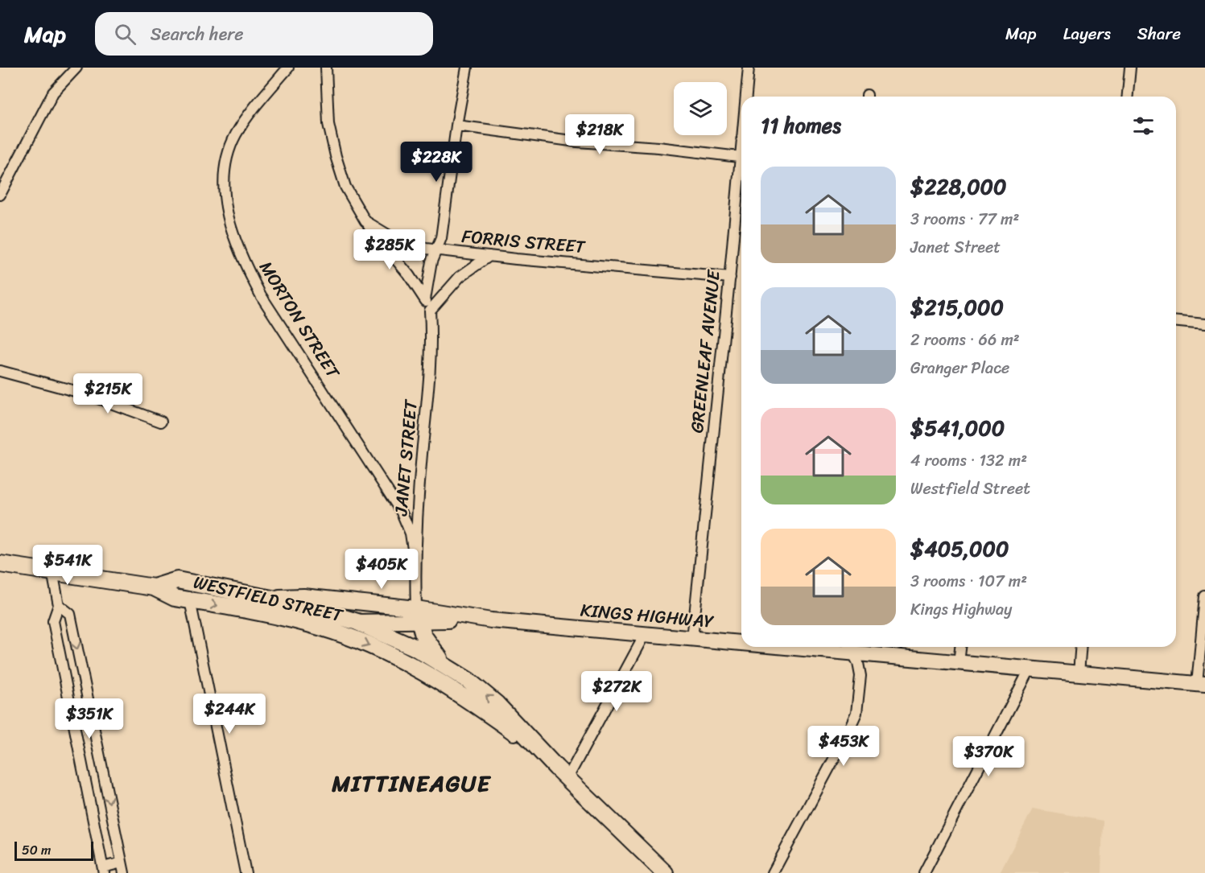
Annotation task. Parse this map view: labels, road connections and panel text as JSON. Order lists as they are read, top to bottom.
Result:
{
  "streets": {
    "main road": ["WESTFIELD STREET", "KINGS HIGHWAY"],
    "street": [
      "FORRIS STREET",
      "MORTON STREET",
      "GREENLEAF AVENUE",
      "JANET STREET"
    ]
  },
  "crossings": [
    ["FORRIS STREET", "GREENLEAF AVENUE"],
    ["FORRIS STREET", "JANET STREET"],
    ["MORTON STREET", "JANET STREET"],
    ["GREENLEAF AVENUE", "KINGS HIGHWAY"],
    ["JANET STREET", "KINGS HIGHWAY"],
    ["WESTFIELD STREET", "KINGS HIGHWAY"]
  ],
  "districts": ["MITTINEAGUE"],
  "scale_bar": "50 m",
  "page": {
    "header": "Map",
    "search": "Search here",
    "nav": ["Map", "Layers", "Share"],
    "heading": "11 homes",
    "price": [
      "$218K",
      "$228K",
      "$285K",
      "$215K",
      "$541K",
      "$405K",
      "$272K",
      "$244K",
      "$351K",
      "$453K",
      "$370K"
    ],
    "list": [
      {
        "name": "$228,000",
        "note": "3 rooms · 77 m² · Janet Street"
      },
      {
        "name": "$215,000",
        "note": "2 rooms · 66 m² · Granger Place"
      },
      {
        "name": "$541,000",
        "note": "4 rooms · 132 m² · Westfield Street"
      },
      {
        "name": "$405,000",
        "note": "3 rooms · 107 m² · Kings Highway"
      }
    ],
    "scale": "50 m"
  }
}
